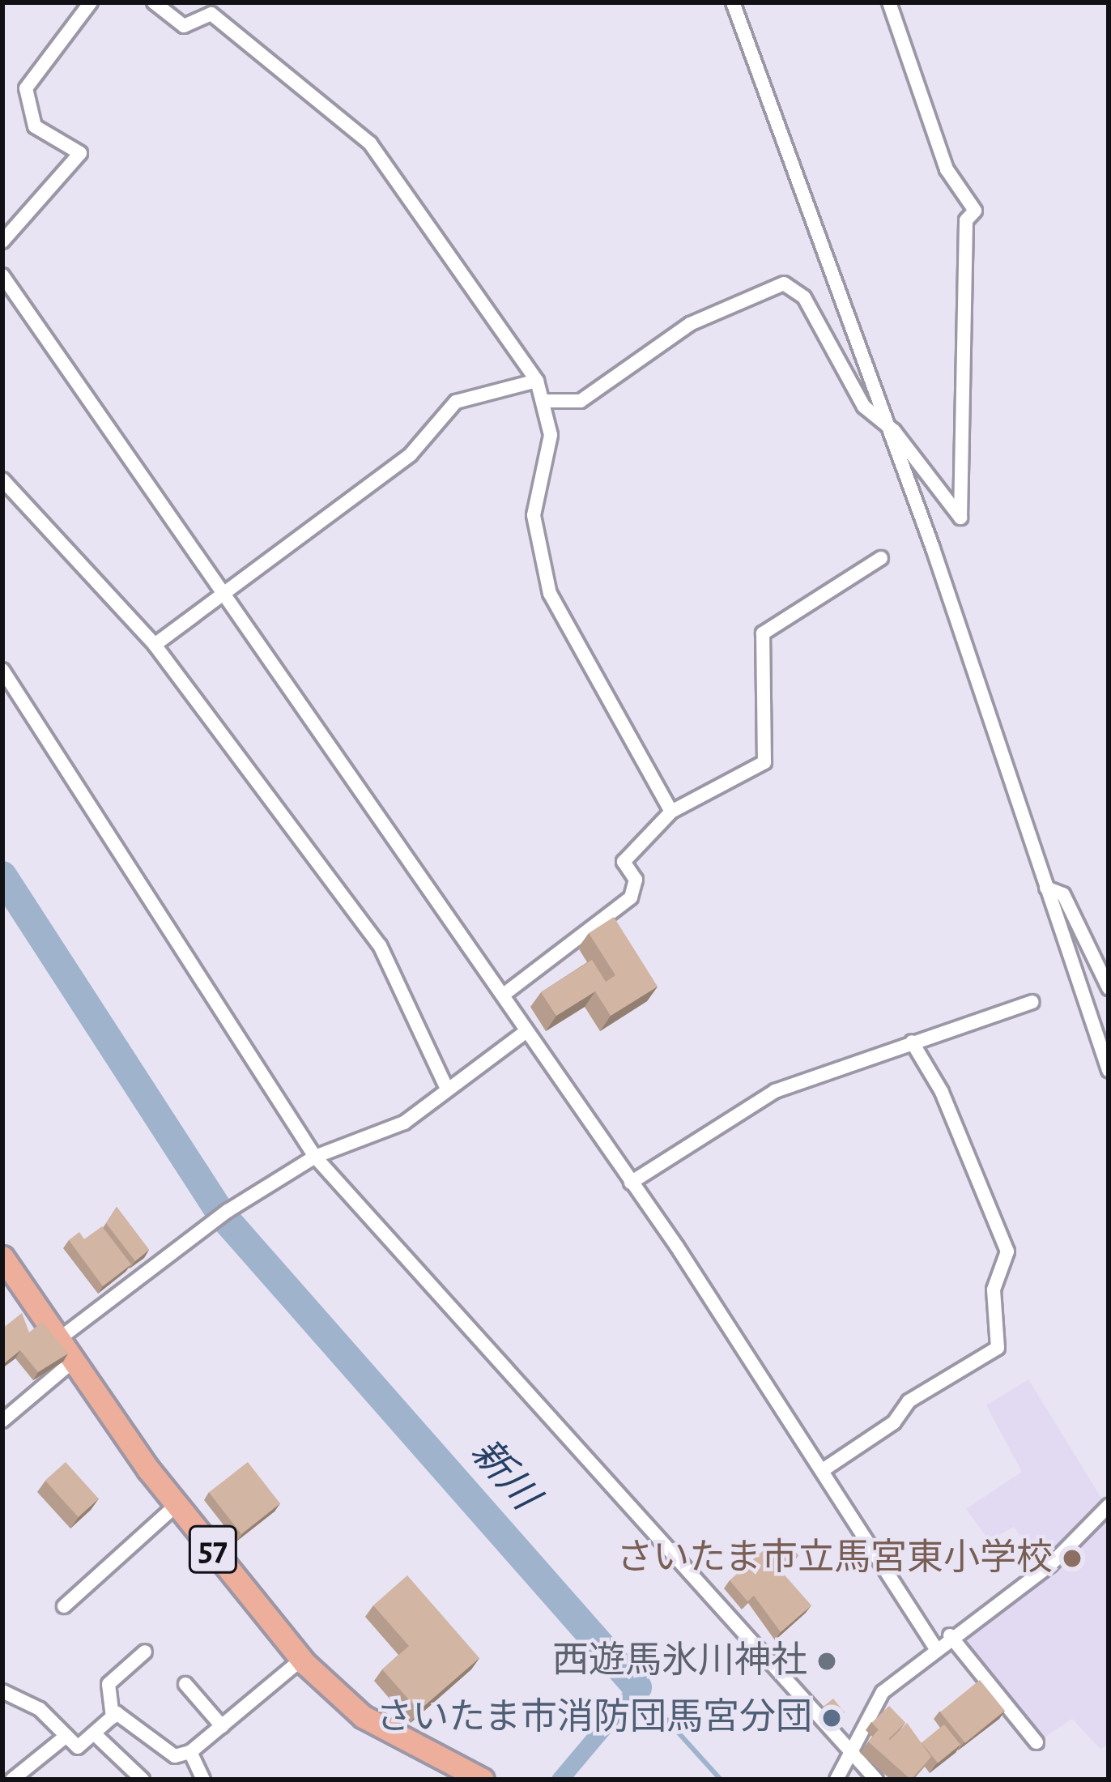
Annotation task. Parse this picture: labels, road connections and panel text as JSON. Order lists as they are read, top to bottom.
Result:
{
  "streets": {
    "main road": ["57"]
  },
  "water": ["新川"],
  "places": ["さいたま市立馬宮東小学校", "西遊馬氷川神社", "さいたま市消防団馬宮分団"]
}
